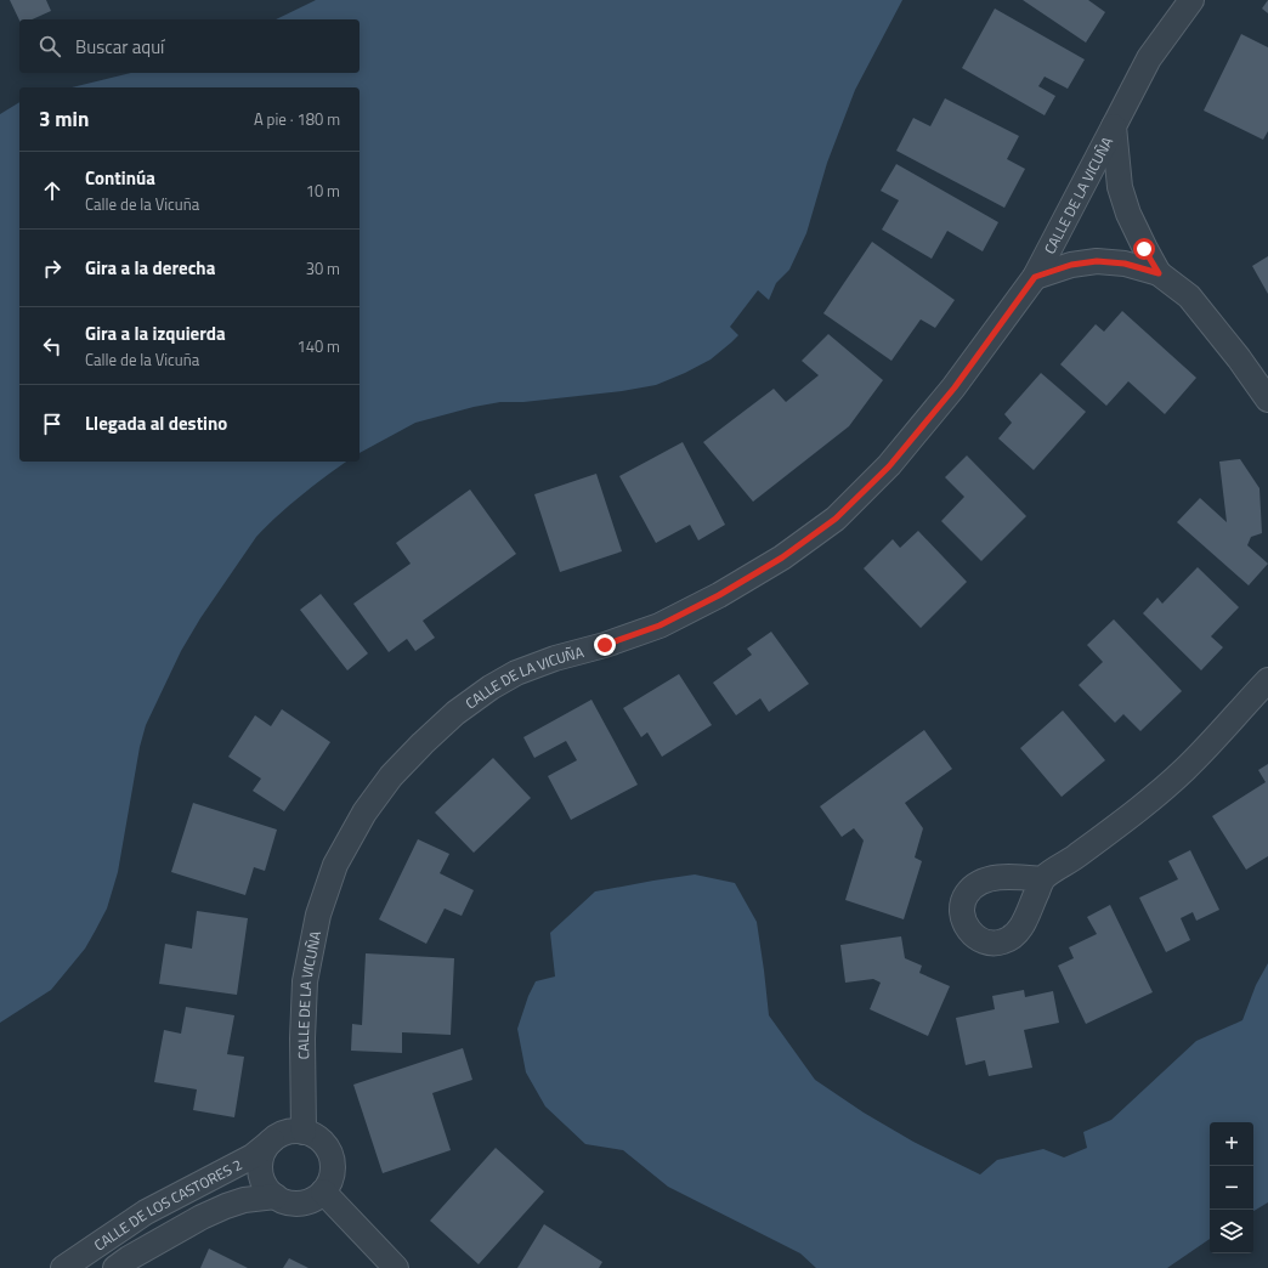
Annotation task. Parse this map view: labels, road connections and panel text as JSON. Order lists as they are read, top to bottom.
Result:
{
  "streets": {
    "street": ["CALLE DE LA VICUÑA", "CALLE DE LOS CASTORES 2"]
  },
  "crossings": [
    ["CALLE DE LA VICUÑA", "CALLE DE LOS CASTORES 2"]
  ],
  "page": {
    "search": "Buscar aquí",
    "heading": ["3 min", "A pie · 180 m"],
    "list": [
      ["Continúa", "Calle de la Vicuña", "10 m"],
      ["Gira a la derecha", "30 m"],
      ["Gira a la izquierda", "Calle de la Vicuña", "140 m"],
      "Llegada al destino"
    ],
    "map_buttons": ["+", "−"]
  }
}
